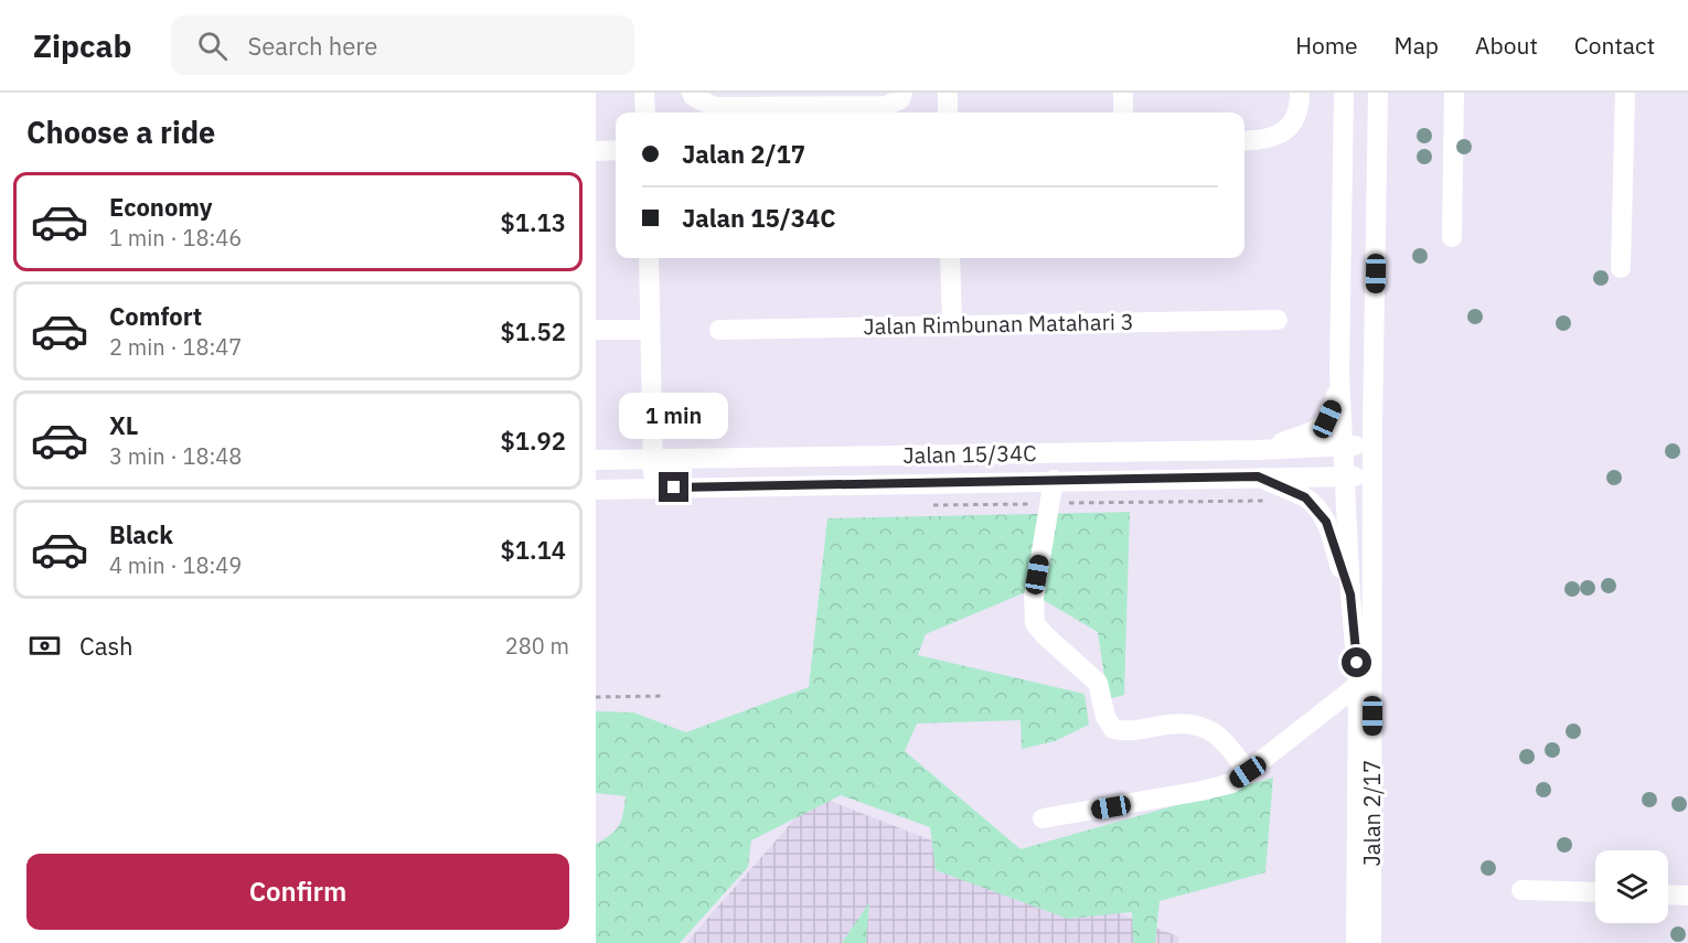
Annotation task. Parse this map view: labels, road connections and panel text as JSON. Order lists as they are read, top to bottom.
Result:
{
  "streets": {
    "street": ["Jalan Rimbunan Matahari 3", "Jalan 15/34C", "Jalan 2/17"]
  },
  "crossings": [
    ["Jalan 15/34C", "Jalan 2/17"]
  ],
  "page": {
    "header": "Zipcab",
    "search": "Search here",
    "nav": [
      "Home",
      "Map",
      "About",
      "Contact"
    ],
    "heading": "Choose a ride",
    "banner": ["Jalan 2/17", "Jalan 15/34C"],
    "list": [
      {
        "name": "Economy",
        "note": "1 min · 18:46",
        "value": "$1.13"
      },
      {
        "name": "Comfort",
        "note": "2 min · 18:47",
        "value": "$1.52"
      },
      {
        "name": "XL",
        "note": "3 min · 18:48",
        "value": "$1.92"
      },
      {
        "name": "Black",
        "note": "4 min · 18:49",
        "value": "$1.14"
      }
    ],
    "bubble": "1 min",
    "pay": ["Cash", "280 m"],
    "buttons": "Confirm"
  }
}
